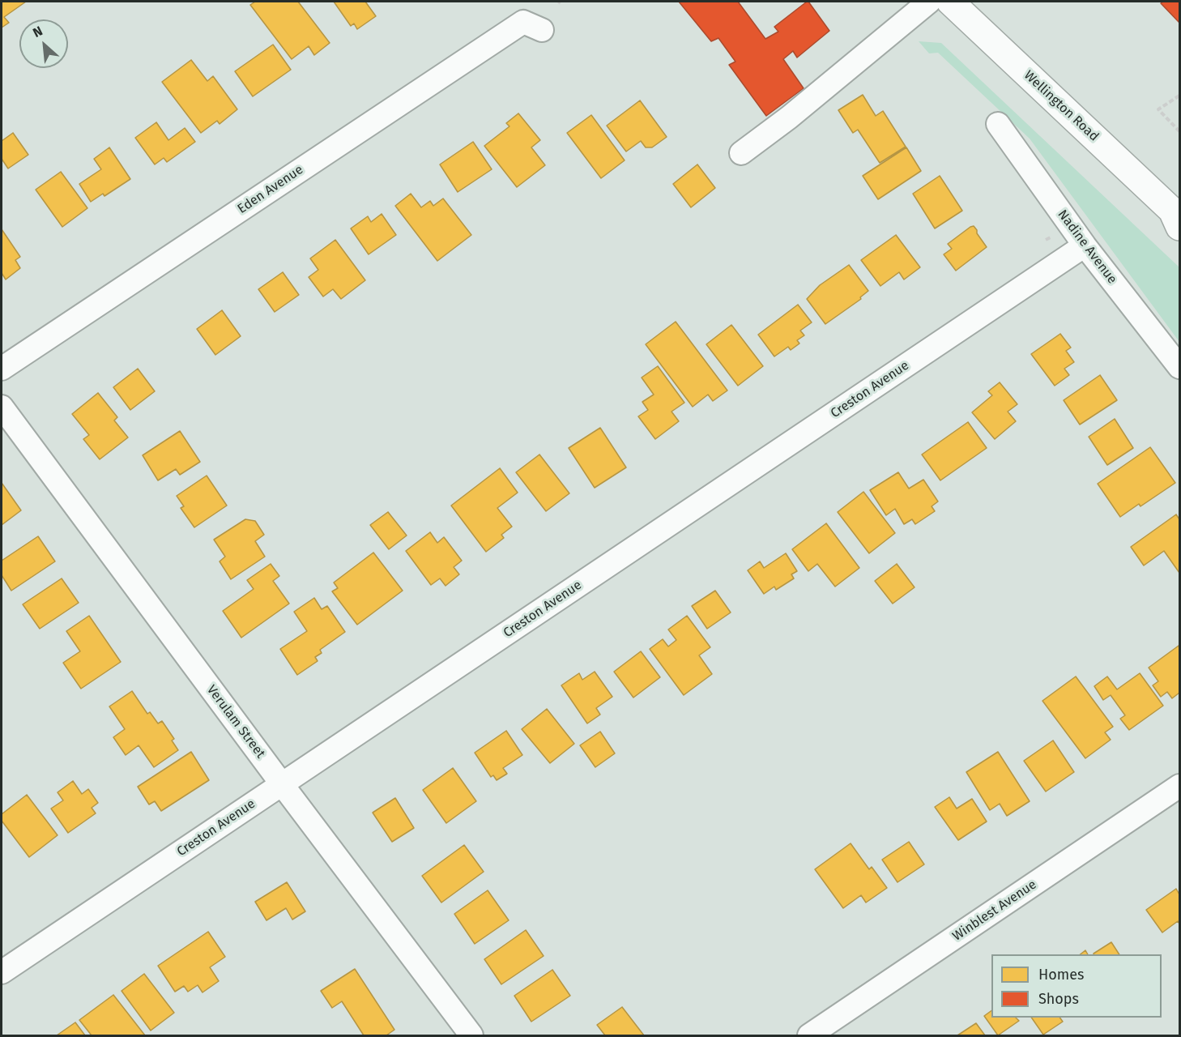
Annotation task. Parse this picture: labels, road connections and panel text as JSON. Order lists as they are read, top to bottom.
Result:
{
  "streets": {
    "main road": ["Wellington Road"],
    "street": [
      "Eden Avenue",
      "Nadine Avenue",
      "Creston Avenue",
      "Verulam Street",
      "Winblest Avenue"
    ]
  },
  "crossings": [
    ["Nadine Avenue", "Creston Avenue"],
    ["Creston Avenue", "Verulam Street"]
  ],
  "legend": ["Homes", "Shops"],
  "north": "top left"
}
